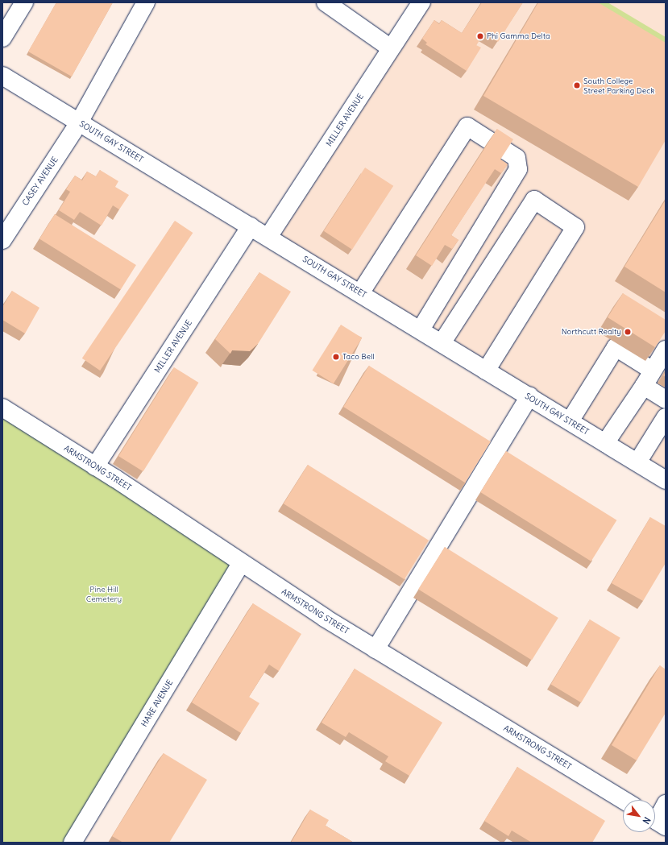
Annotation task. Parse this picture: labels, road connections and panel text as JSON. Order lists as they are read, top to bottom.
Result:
{
  "streets": {
    "street": [
      "MILLER AVENUE",
      "SOUTH GAY STREET",
      "CASEY AVENUE",
      "ARMSTRONG STREET",
      "HARE AVENUE"
    ]
  },
  "crossings": [
    ["MILLER AVENUE", "SOUTH GAY STREET"],
    ["MILLER AVENUE", "ARMSTRONG STREET"],
    ["SOUTH GAY STREET", "CASEY AVENUE"],
    ["ARMSTRONG STREET", "HARE AVENUE"]
  ],
  "parks": ["Pine Hill Cemetery"],
  "places": [
    "Phi Gamma Delta",
    "South College Street Parking Deck",
    "Northcutt Realty",
    "Taco Bell"
  ],
  "north": "bottom right"
}
